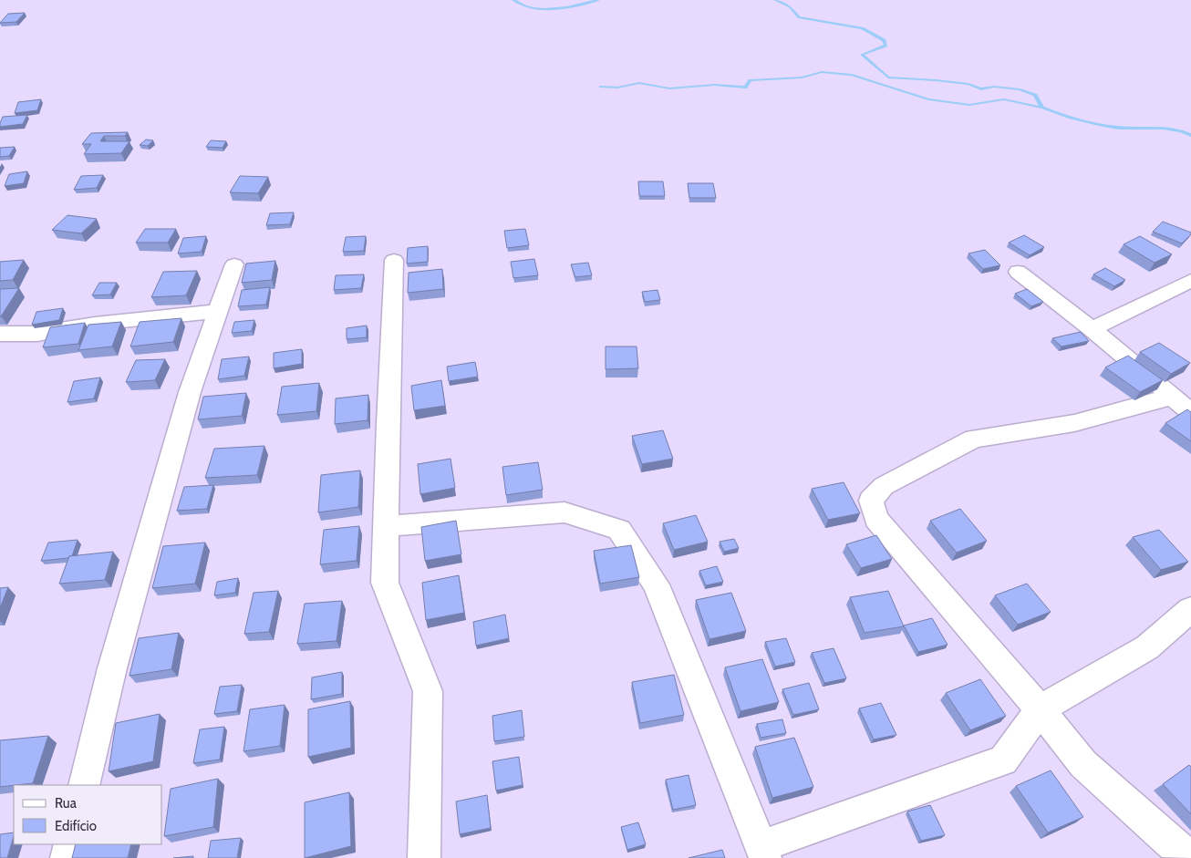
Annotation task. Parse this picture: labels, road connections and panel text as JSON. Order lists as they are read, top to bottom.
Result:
{
  "legend": ["Rua", "Edifício"]
}
